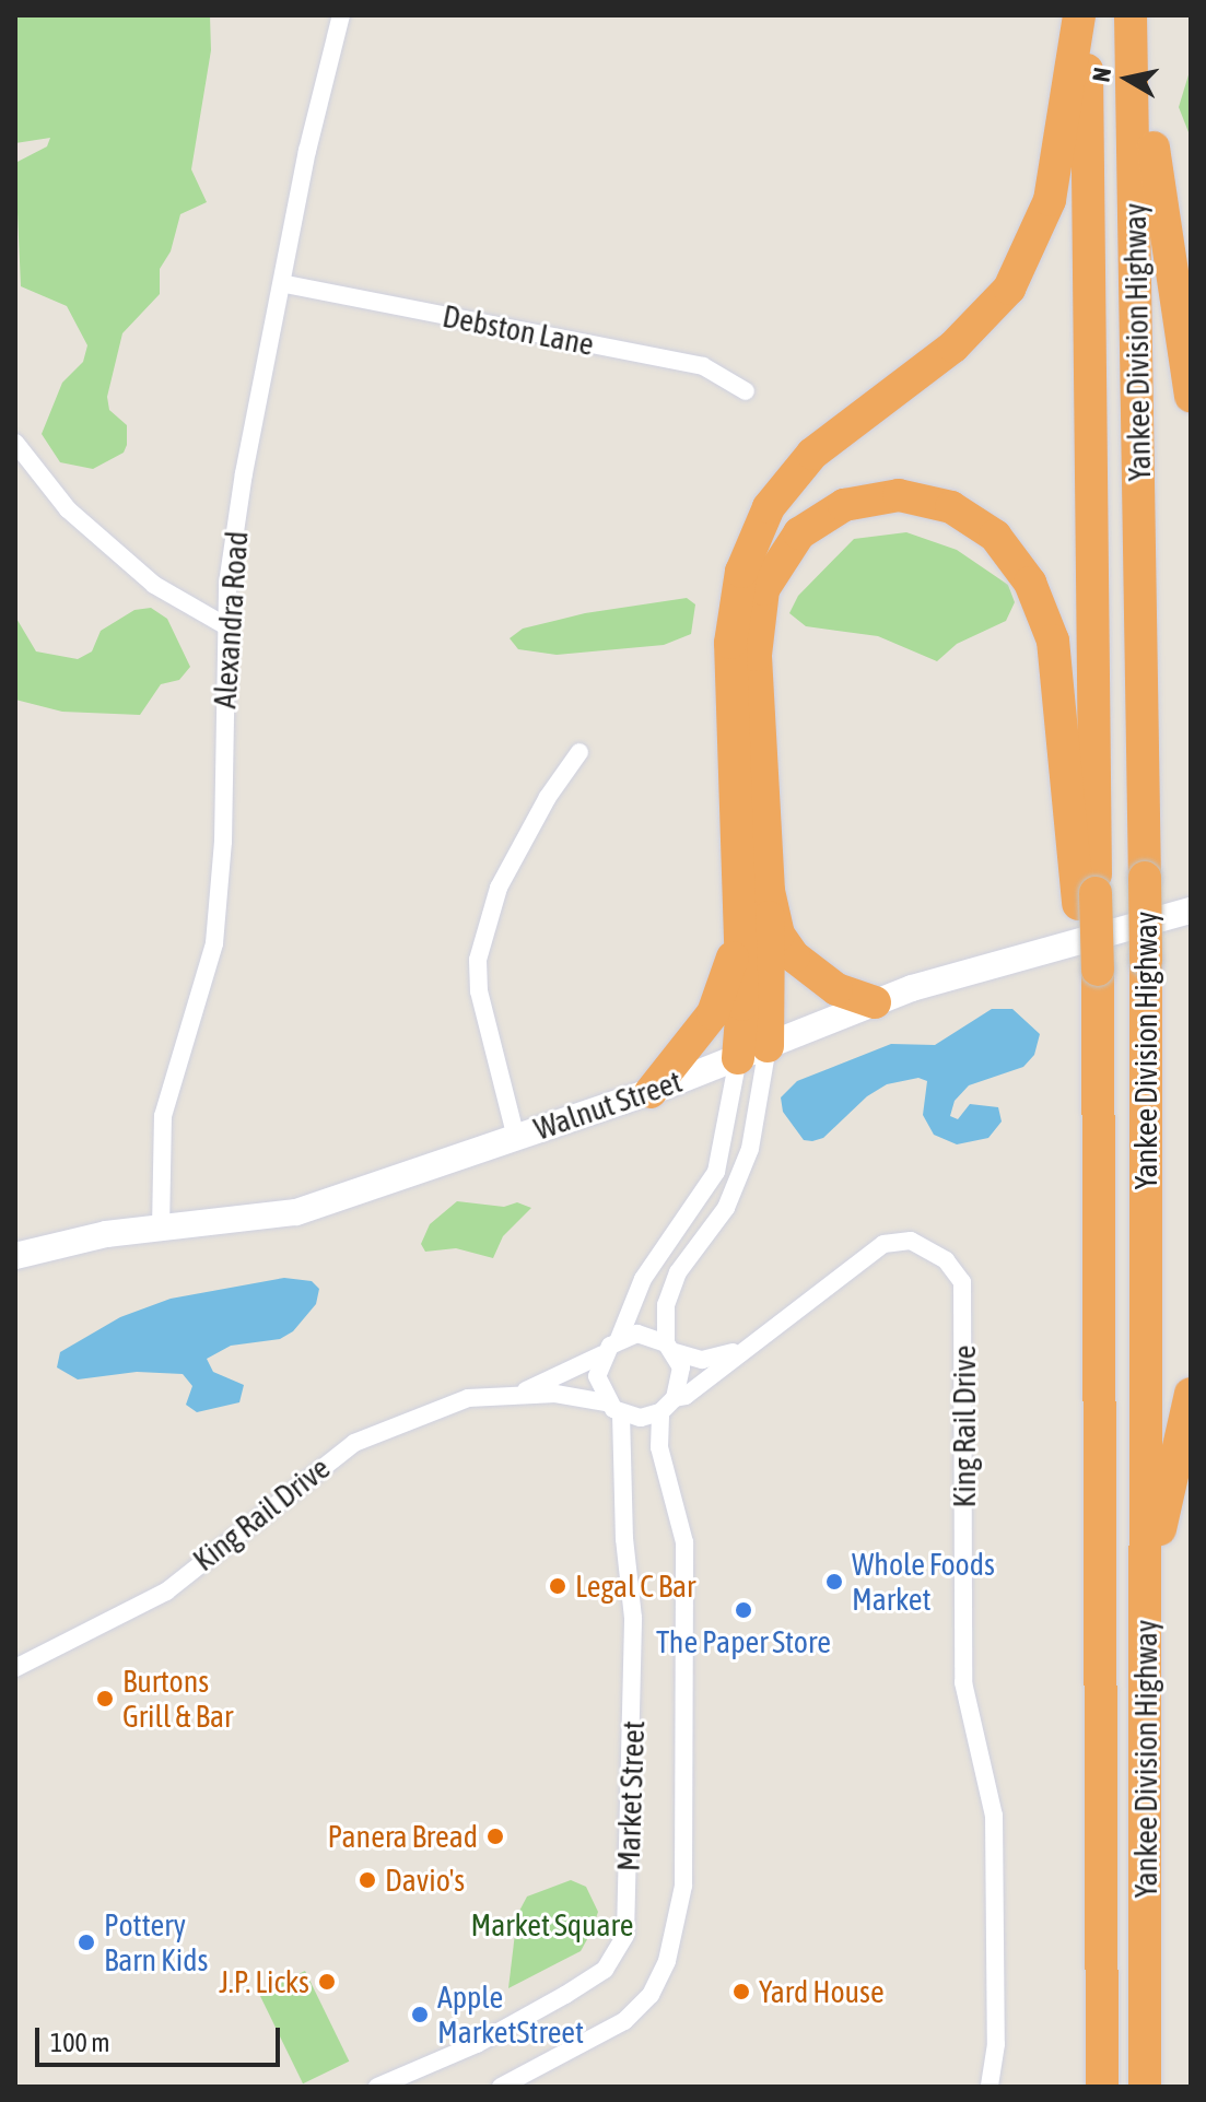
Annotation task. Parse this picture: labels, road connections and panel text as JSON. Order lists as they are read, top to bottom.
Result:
{
  "streets": {
    "highway": ["Yankee Division Highway"],
    "main road": ["Walnut Street"],
    "street": [
      "Debston Lane",
      "Alexandra Road",
      "King Rail Drive",
      "Market Street"
    ]
  },
  "crossings": [
    ["Debston Lane", "Alexandra Road"],
    ["Alexandra Road", "Walnut Street"],
    ["King Rail Drive", "Market Street"]
  ],
  "parks": ["Market Square"],
  "places": [
    "Whole Foods Market",
    "Legal C Bar",
    "The Paper Store",
    "Burtons Grill & Bar",
    "Panera Bread",
    "Davio's",
    "Pottery Barn Kids",
    "J.P. Licks",
    "Yard House",
    "Apple MarketStreet"
  ],
  "scale_bar": "100 m",
  "north": "left"
}
